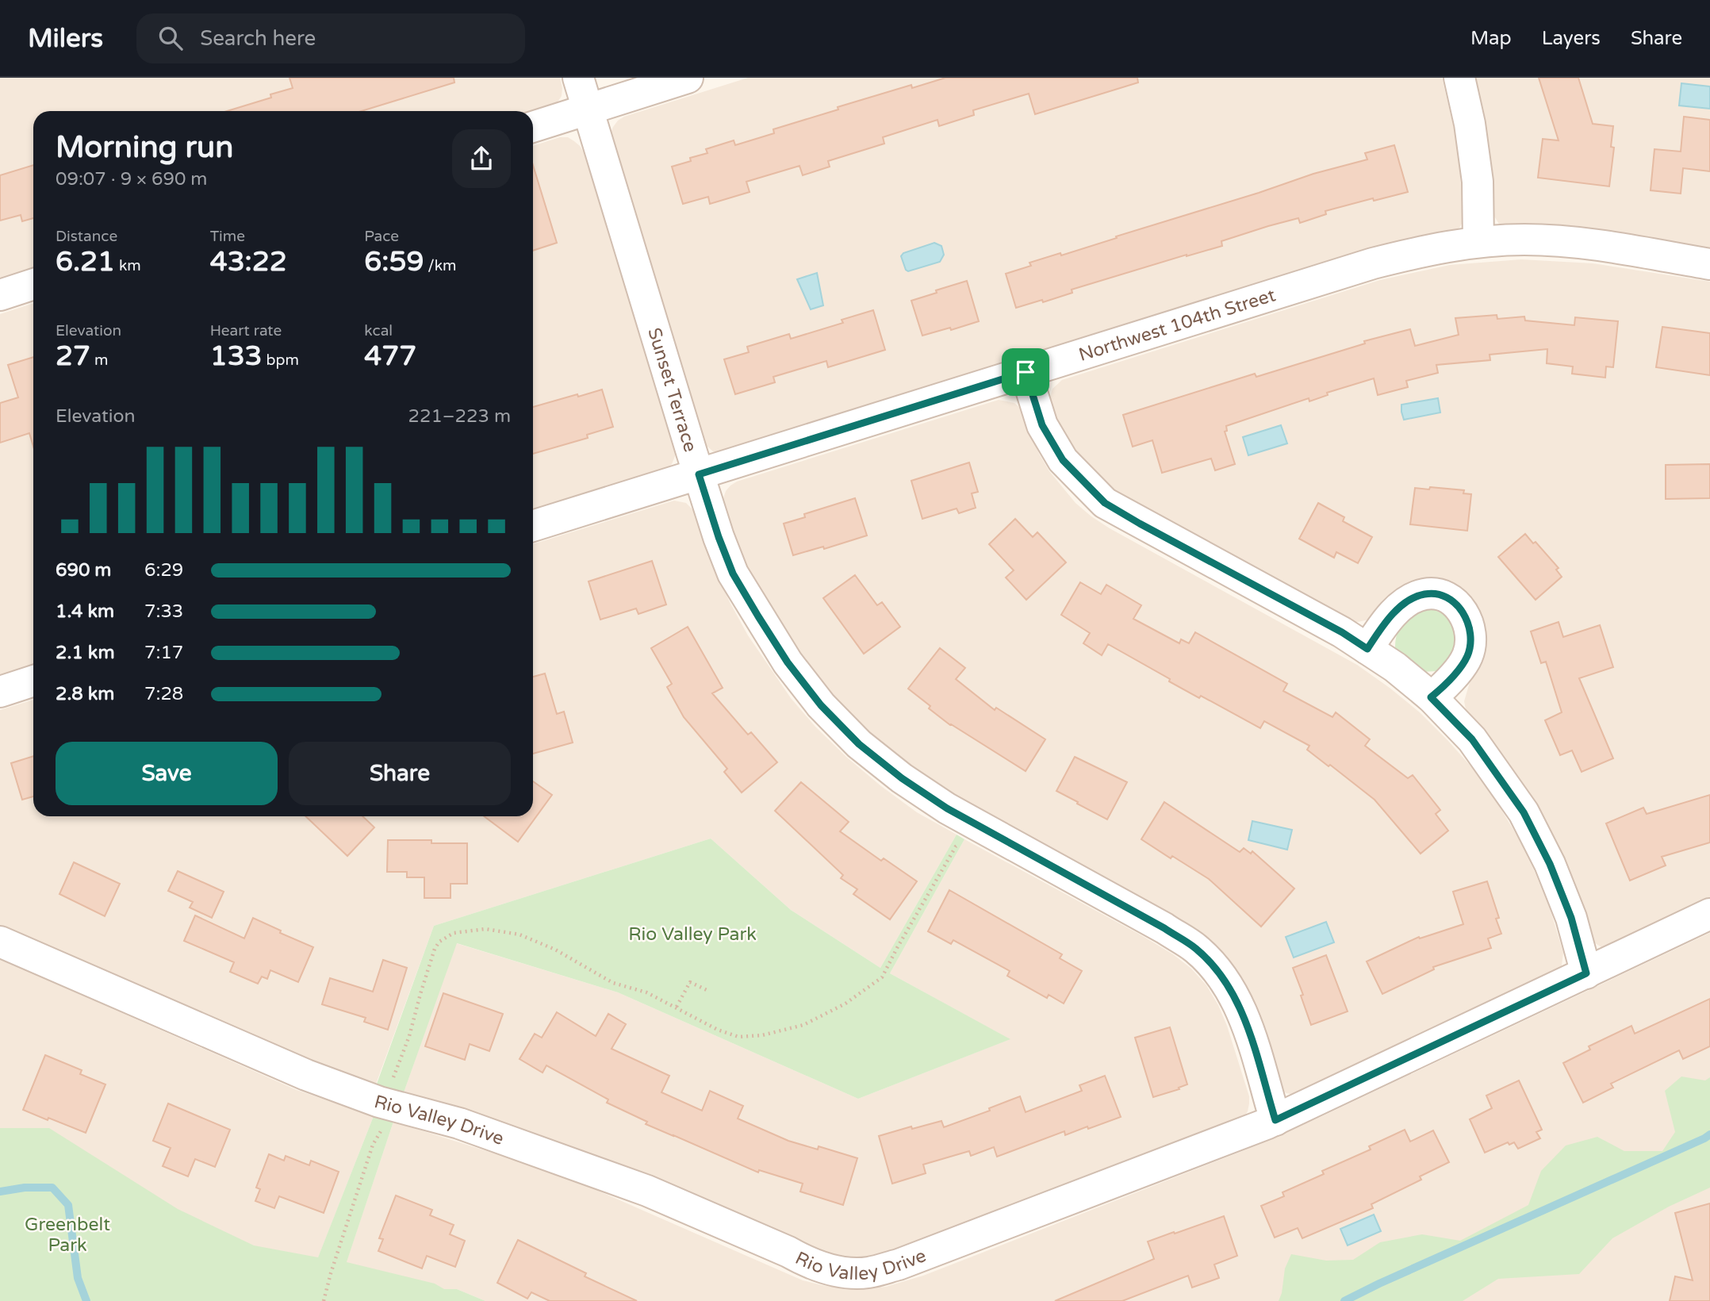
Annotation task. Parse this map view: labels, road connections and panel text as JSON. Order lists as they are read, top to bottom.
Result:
{
  "streets": {
    "street": ["Northwest 104th Street", "Sunset Terrace", "Rio Valley Drive"]
  },
  "crossings": [
    ["Northwest 104th Street", "Sunset Terrace"],
    ["Sunset Terrace", "Rio Valley Drive"]
  ],
  "parks": ["Rio Valley Park", "Greenbelt Park"],
  "page": {
    "header": "Milers",
    "search": "Search here",
    "nav": ["Map", "Layers", "Share"],
    "heading": ["Morning run", "09:07 · 9 × 690 m"],
    "stats": [
      ["Distance", "6.21 km"],
      ["Time", "43:22"],
      ["Pace", "6:59 /km"],
      ["Elevation", "27 m"],
      ["Heart rate", "133 bpm"],
      ["kcal", "477"]
    ],
    "chart": ["Elevation", "221–223 m"],
    "list": [
      {
        "name": "690 m",
        "note": "6:29"
      },
      {
        "name": "1.4 km",
        "note": "7:33"
      },
      {
        "name": "2.1 km",
        "note": "7:17"
      },
      {
        "name": "2.8 km",
        "note": "7:28"
      }
    ],
    "buttons": ["Save", "Share"]
  }
}
